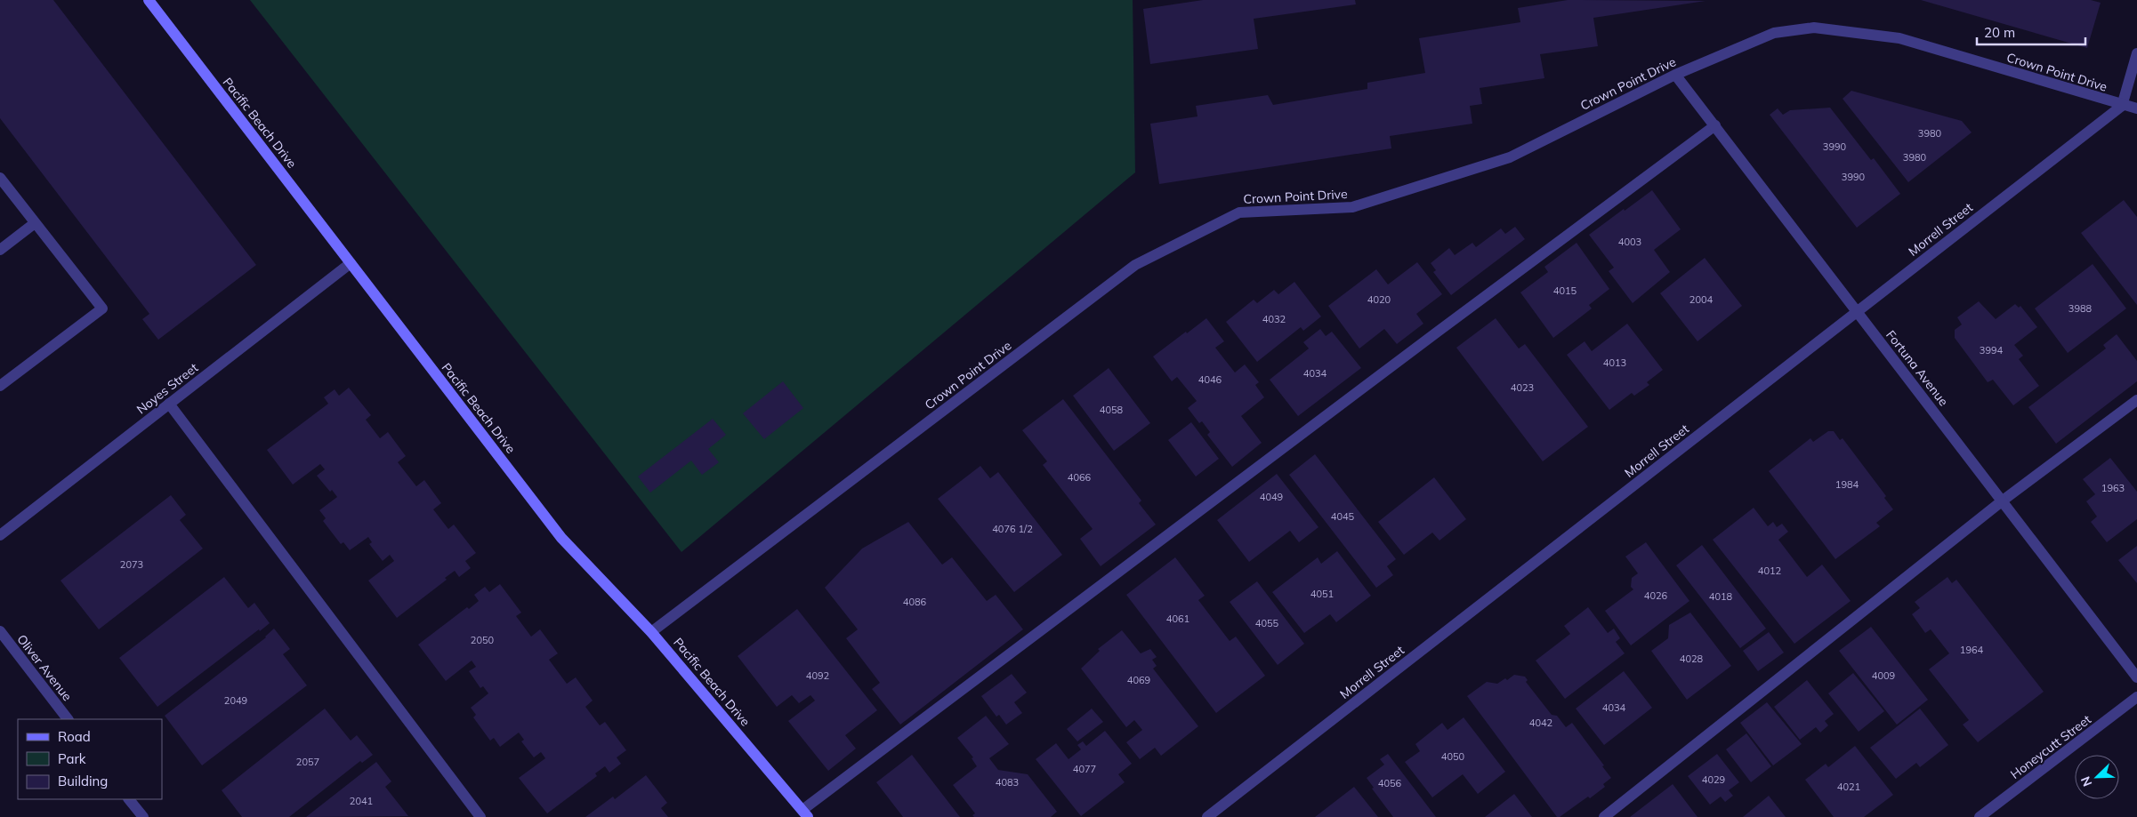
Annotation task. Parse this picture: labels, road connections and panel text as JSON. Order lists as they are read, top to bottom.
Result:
{
  "streets": {
    "street": [
      "Crown Point Drive",
      "Pacific Beach Drive",
      "Morrell Street",
      "Fortuna Avenue",
      "Noyes Street",
      "Oliver Avenue",
      "Honeycutt Street"
    ]
  },
  "crossings": [
    ["Crown Point Drive", "Pacific Beach Drive"],
    ["Crown Point Drive", "Morrell Street"],
    ["Crown Point Drive", "Fortuna Avenue"],
    ["Pacific Beach Drive", "Noyes Street"],
    ["Morrell Street", "Fortuna Avenue"]
  ],
  "house_numbers": [
    "3980",
    "3990",
    "3980",
    "3990",
    "4003",
    "4015",
    "4020",
    "2004",
    "3988",
    "4032",
    "3994",
    "4013",
    "4034",
    "4046",
    "4023",
    "4058",
    "4066",
    "1984",
    "1963",
    "4049",
    "4045",
    "4076 1/2",
    "2073",
    "4012",
    "4051",
    "4026",
    "4018",
    "4086",
    "4061",
    "4055",
    "2050",
    "1964",
    "4028",
    "4092",
    "4009",
    "4069",
    "2049",
    "4034",
    "4042",
    "4050",
    "2057",
    "4077",
    "4029",
    "4083",
    "4056",
    "4021",
    "2041"
  ],
  "legend": ["Road", "Park", "Building"],
  "scale_bar": "20 m",
  "north": "bottom left"
}
